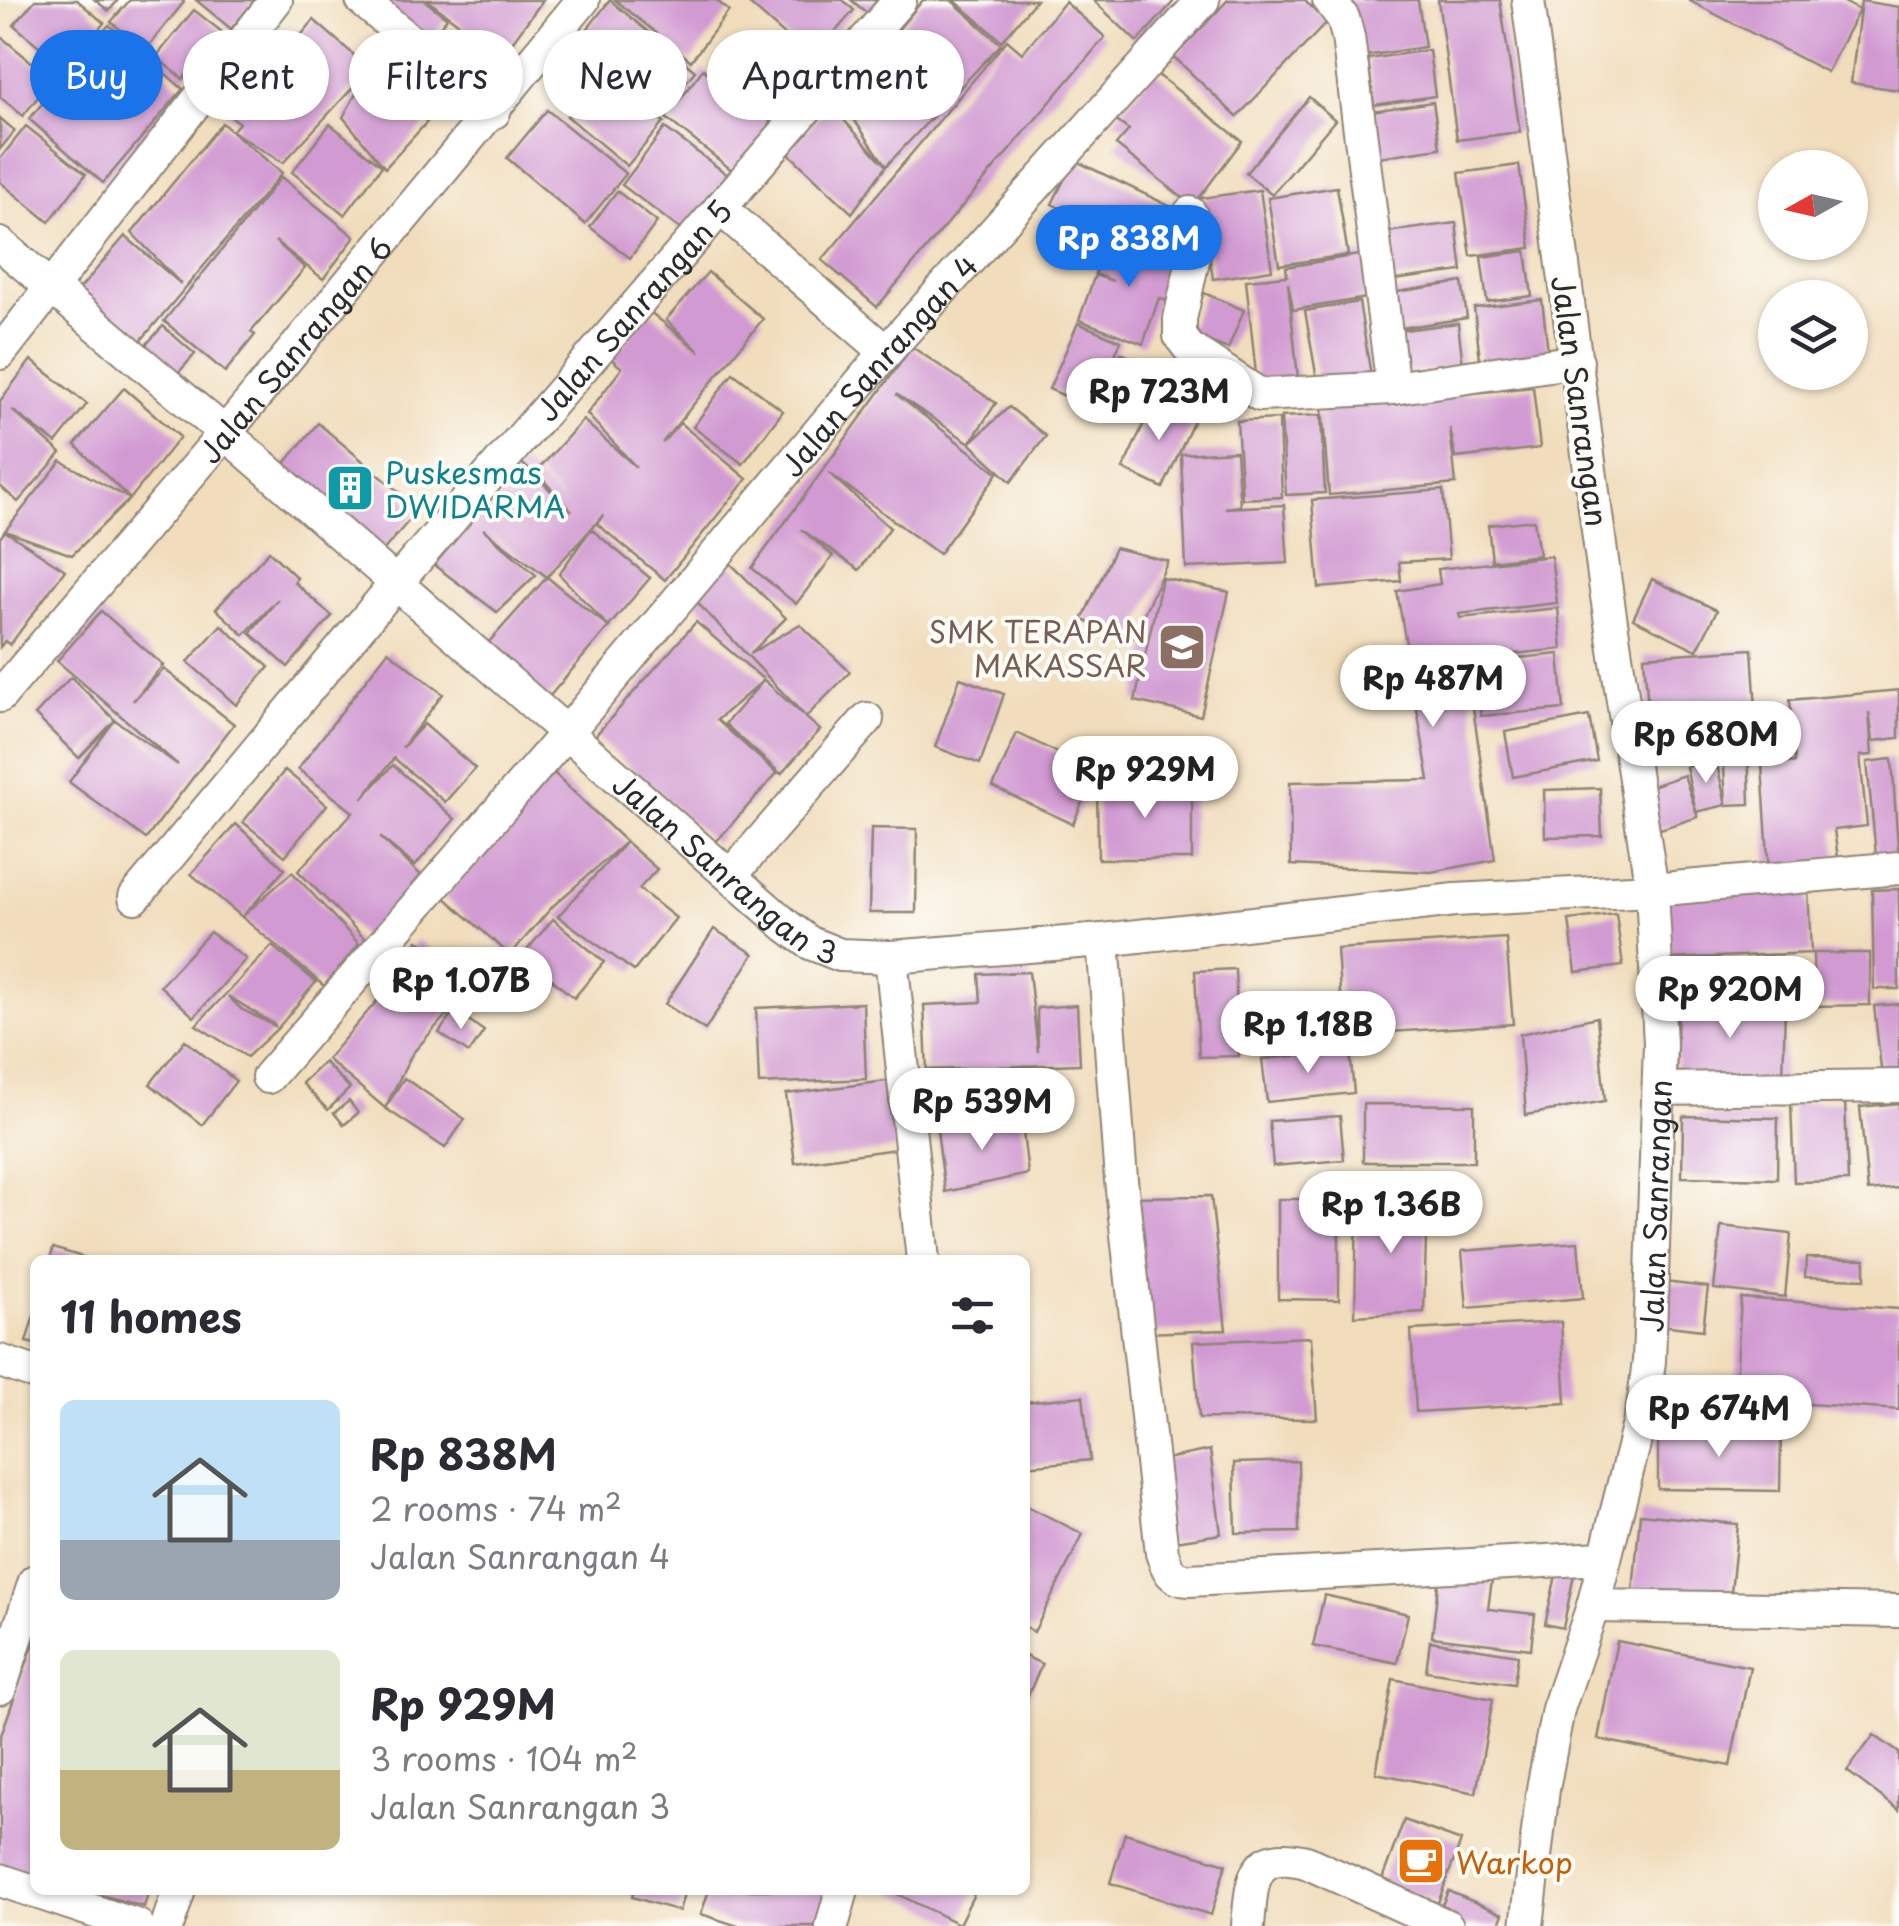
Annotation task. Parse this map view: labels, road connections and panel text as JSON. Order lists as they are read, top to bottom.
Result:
{
  "streets": {
    "street": [
      "Jalan Sanrangan 5",
      "Jalan Sanrangan 6",
      "Jalan Sanrangan 4",
      "Jalan Sanrangan",
      "Jalan Sanrangan 3"
    ]
  },
  "crossings": [
    ["Jalan Sanrangan 5", "Jalan Sanrangan 3"],
    ["Jalan Sanrangan 6", "Jalan Sanrangan 3"],
    ["Jalan Sanrangan 4", "Jalan Sanrangan 3"],
    ["Jalan Sanrangan", "Jalan Sanrangan 3"]
  ],
  "places": {
    "building": ["Puskesmas DWIDARMA"],
    "school or university": ["SMK TERAPAN MAKASSAR"],
    "cafe": ["Warkop"]
  },
  "north": "left",
  "page": {
    "chip": [
      "Buy",
      "Rent",
      "Filters",
      "New",
      "Apartment"
    ],
    "price": [
      "Rp 838M",
      "Rp 723M",
      "Rp 487M",
      "Rp 680M",
      "Rp 929M",
      "Rp 1.07B",
      "Rp 920M",
      "Rp 1.18B",
      "Rp 539M",
      "Rp 1.36B",
      "Rp 674M"
    ],
    "heading": "11 homes",
    "list": [
      {
        "name": "Rp 838M",
        "note": "2 rooms · 74 m² · Jalan Sanrangan 4"
      },
      {
        "name": "Rp 929M",
        "note": "3 rooms · 104 m² · Jalan Sanrangan 3"
      }
    ]
  }
}
